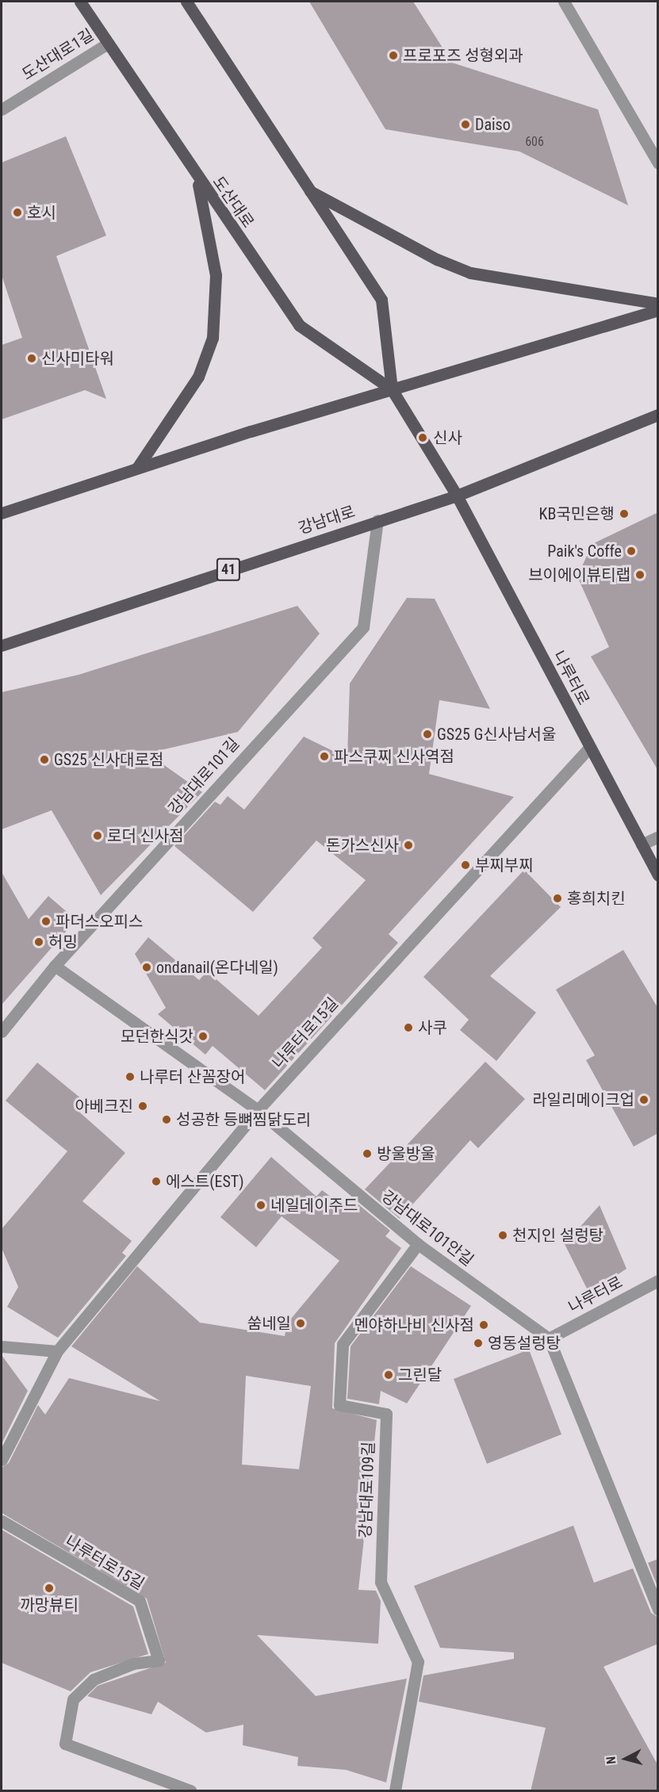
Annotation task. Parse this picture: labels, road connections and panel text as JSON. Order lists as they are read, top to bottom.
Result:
{
  "streets": {
    "main road": [
      "도산대로",
      "강남대로",
      "41",
      "나루터로"
    ],
    "street": [
      "도산대로1길",
      "강남대로101길",
      "나루터로15길",
      "강남대로101안길",
      "강남대로109길"
    ]
  },
  "crossings": [
    ["도산대로1길", "도산대로"],
    ["도산대로", "강남대로"],
    ["도산대로", "나루터로"],
    ["강남대로", "나루터로"],
    ["강남대로", "강남대로101길"],
    ["나루터로", "나루터로15길"],
    ["나루터로", "강남대로101안길"],
    ["강남대로101길", "강남대로101안길"],
    ["나루터로15길", "강남대로101안길"],
    ["강남대로101안길", "강남대로109길"]
  ],
  "places": [
    "프로포즈 성형외과",
    "Daiso",
    "호시",
    "신사미타워",
    "신사",
    "KB국민은행",
    "Paik's Coffe",
    "브이에이뷰티랩",
    "GS25 G신사남서울",
    "파스쿠찌 신사역점",
    "GS25 신사대로점",
    "로더 신사점",
    "돈가스신사",
    "부찌부찌",
    "홍희치킨",
    "파더스오피스",
    "허밍",
    "ondanail(온다네일)",
    "사쿠",
    "모던한식갓",
    "나루터 산꼼장어",
    "라일리메이크업",
    "아베크진",
    "성공한 등뼈찜닭도리",
    "방울방울",
    "에스트(EST)",
    "네일데이주드",
    "천지인 설렁탕",
    "쑴네일",
    "멘야하나비 신사점",
    "영동설렁탕",
    "그린달",
    "까망뷰티"
  ],
  "house_numbers": ["606"],
  "north": "left"
}
